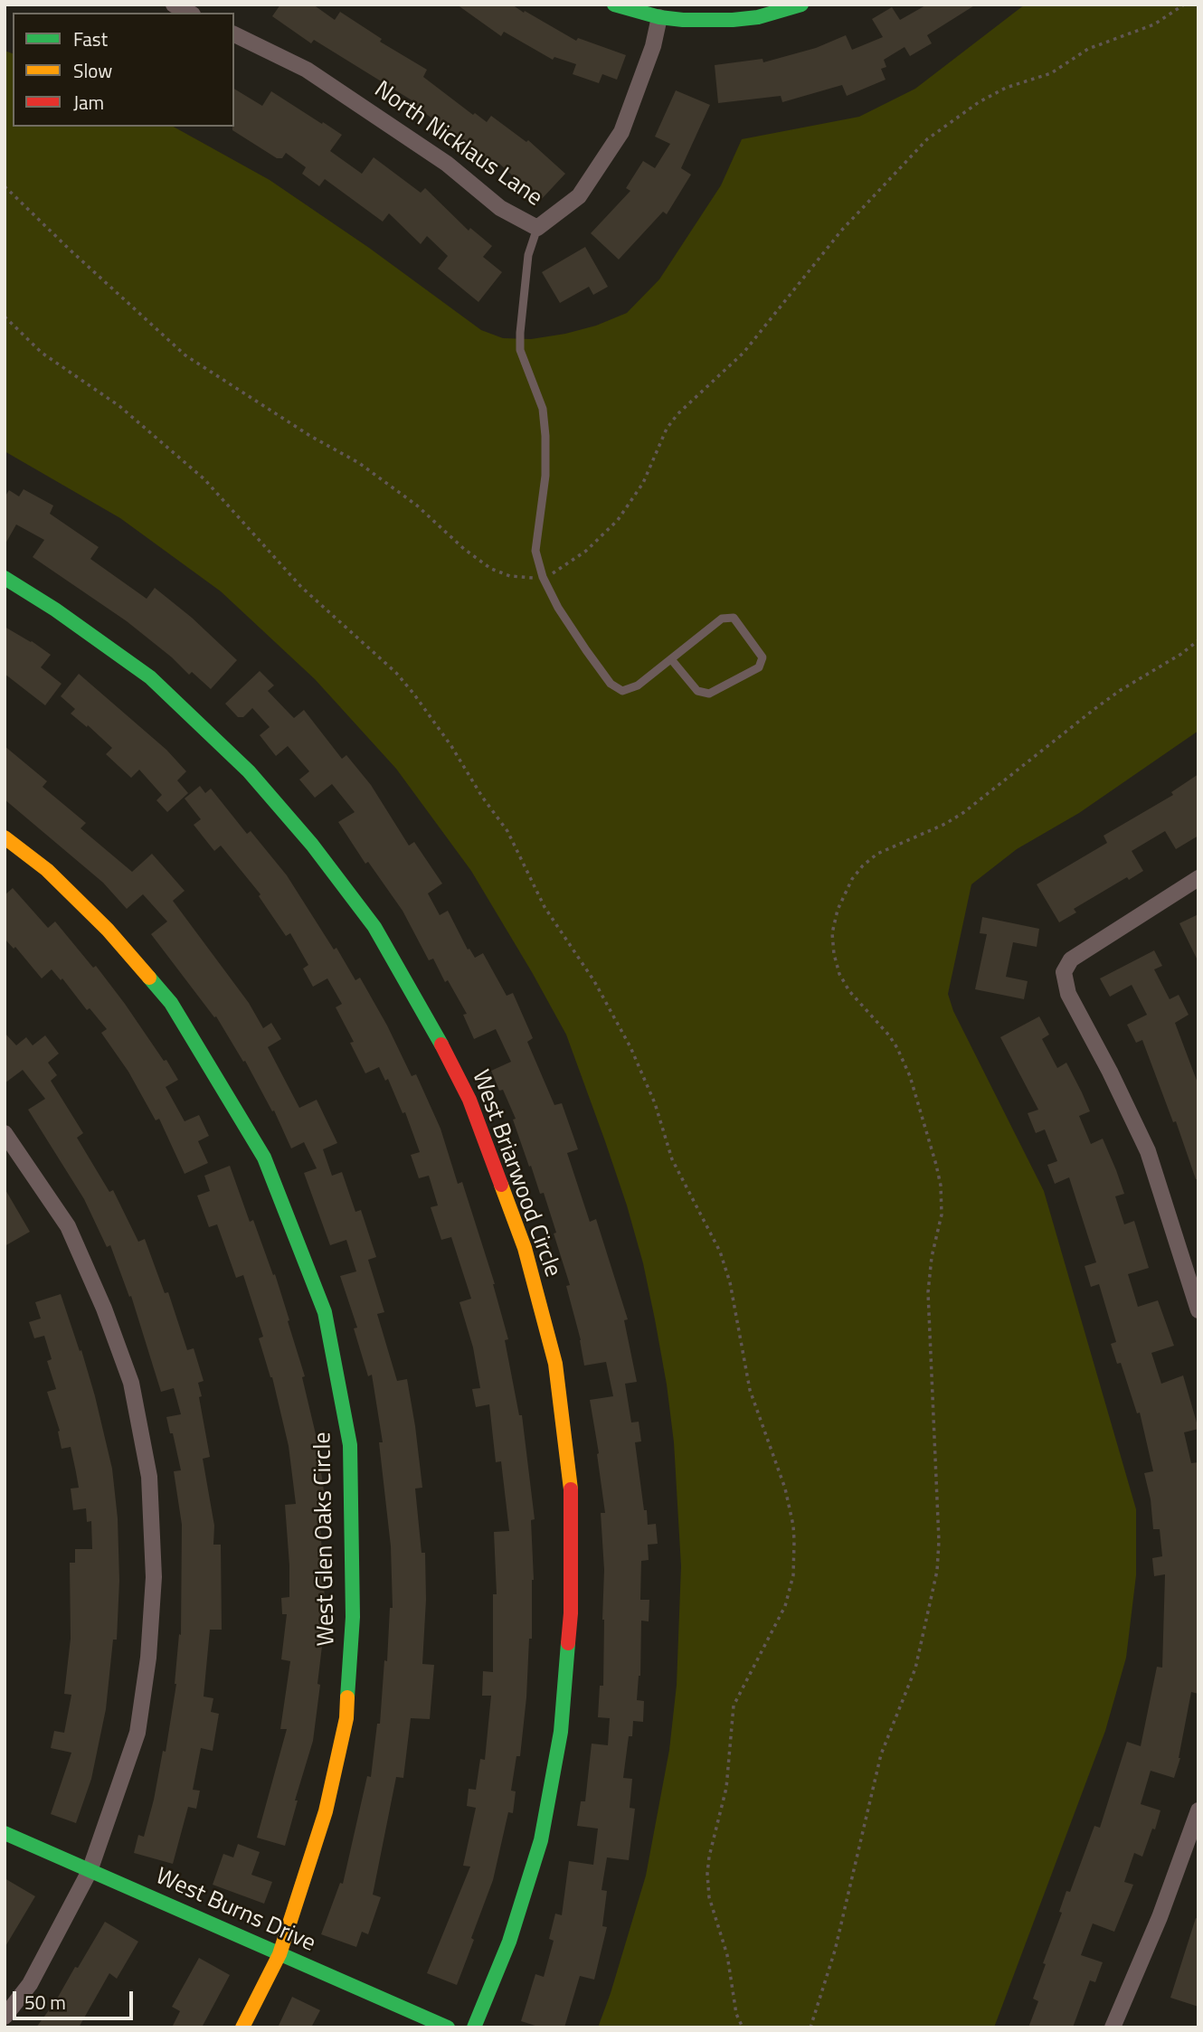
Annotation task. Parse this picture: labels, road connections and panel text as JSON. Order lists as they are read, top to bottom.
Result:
{
  "streets": {
    "street": [
      "North Nicklaus Lane",
      "West Briarwood Circle",
      "West Glen Oaks Circle",
      "West Burns Drive"
    ]
  },
  "crossings": [
    ["West Glen Oaks Circle", "West Burns Drive"]
  ],
  "legend": ["Fast", "Slow", "Jam"],
  "scale_bar": "50 m"
}
